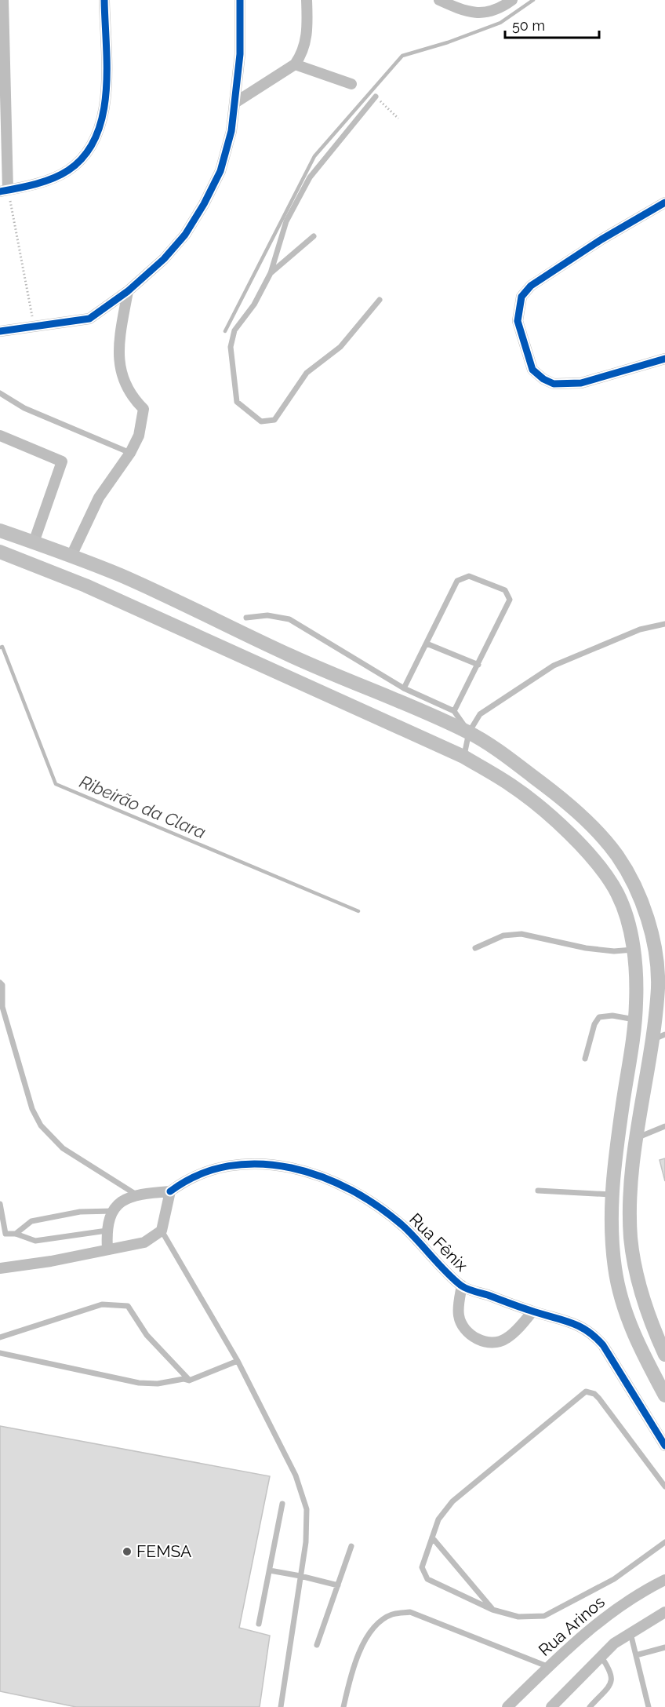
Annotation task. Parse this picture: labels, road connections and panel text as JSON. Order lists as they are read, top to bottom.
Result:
{
  "streets": {
    "street": ["Rua Fênix", "Rua Arinos"]
  },
  "water": ["Ribeirão da Clara"],
  "places": ["FEMSA"],
  "scale_bar": "50 m"
}
